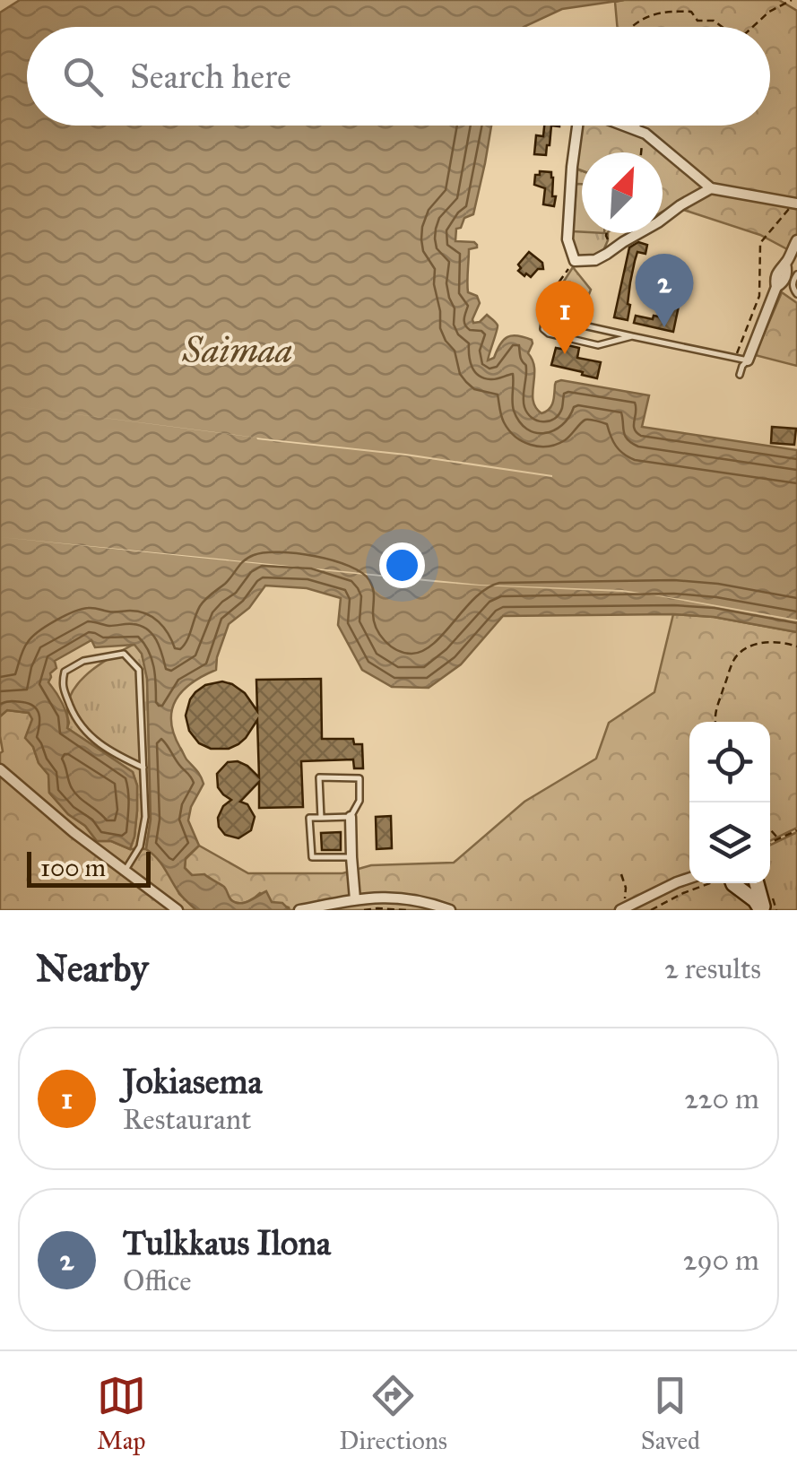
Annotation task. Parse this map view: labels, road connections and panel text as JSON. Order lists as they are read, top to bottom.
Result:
{
  "water": ["Saimaa"],
  "scale_bar": "100 m",
  "north": "top right",
  "page": {
    "search": "Search here",
    "pins": ["2", "1"],
    "scale": "100 m",
    "heading": ["Nearby", "2 results"],
    "list": [
      {
        "mark": "1",
        "name": "Jokiasema",
        "note": "Restaurant",
        "value": "220 m"
      },
      {
        "mark": "2",
        "name": "Tulkkaus Ilona",
        "note": "Office",
        "value": "290 m"
      }
    ],
    "nav": ["Map", "Directions", "Saved"]
  }
}
